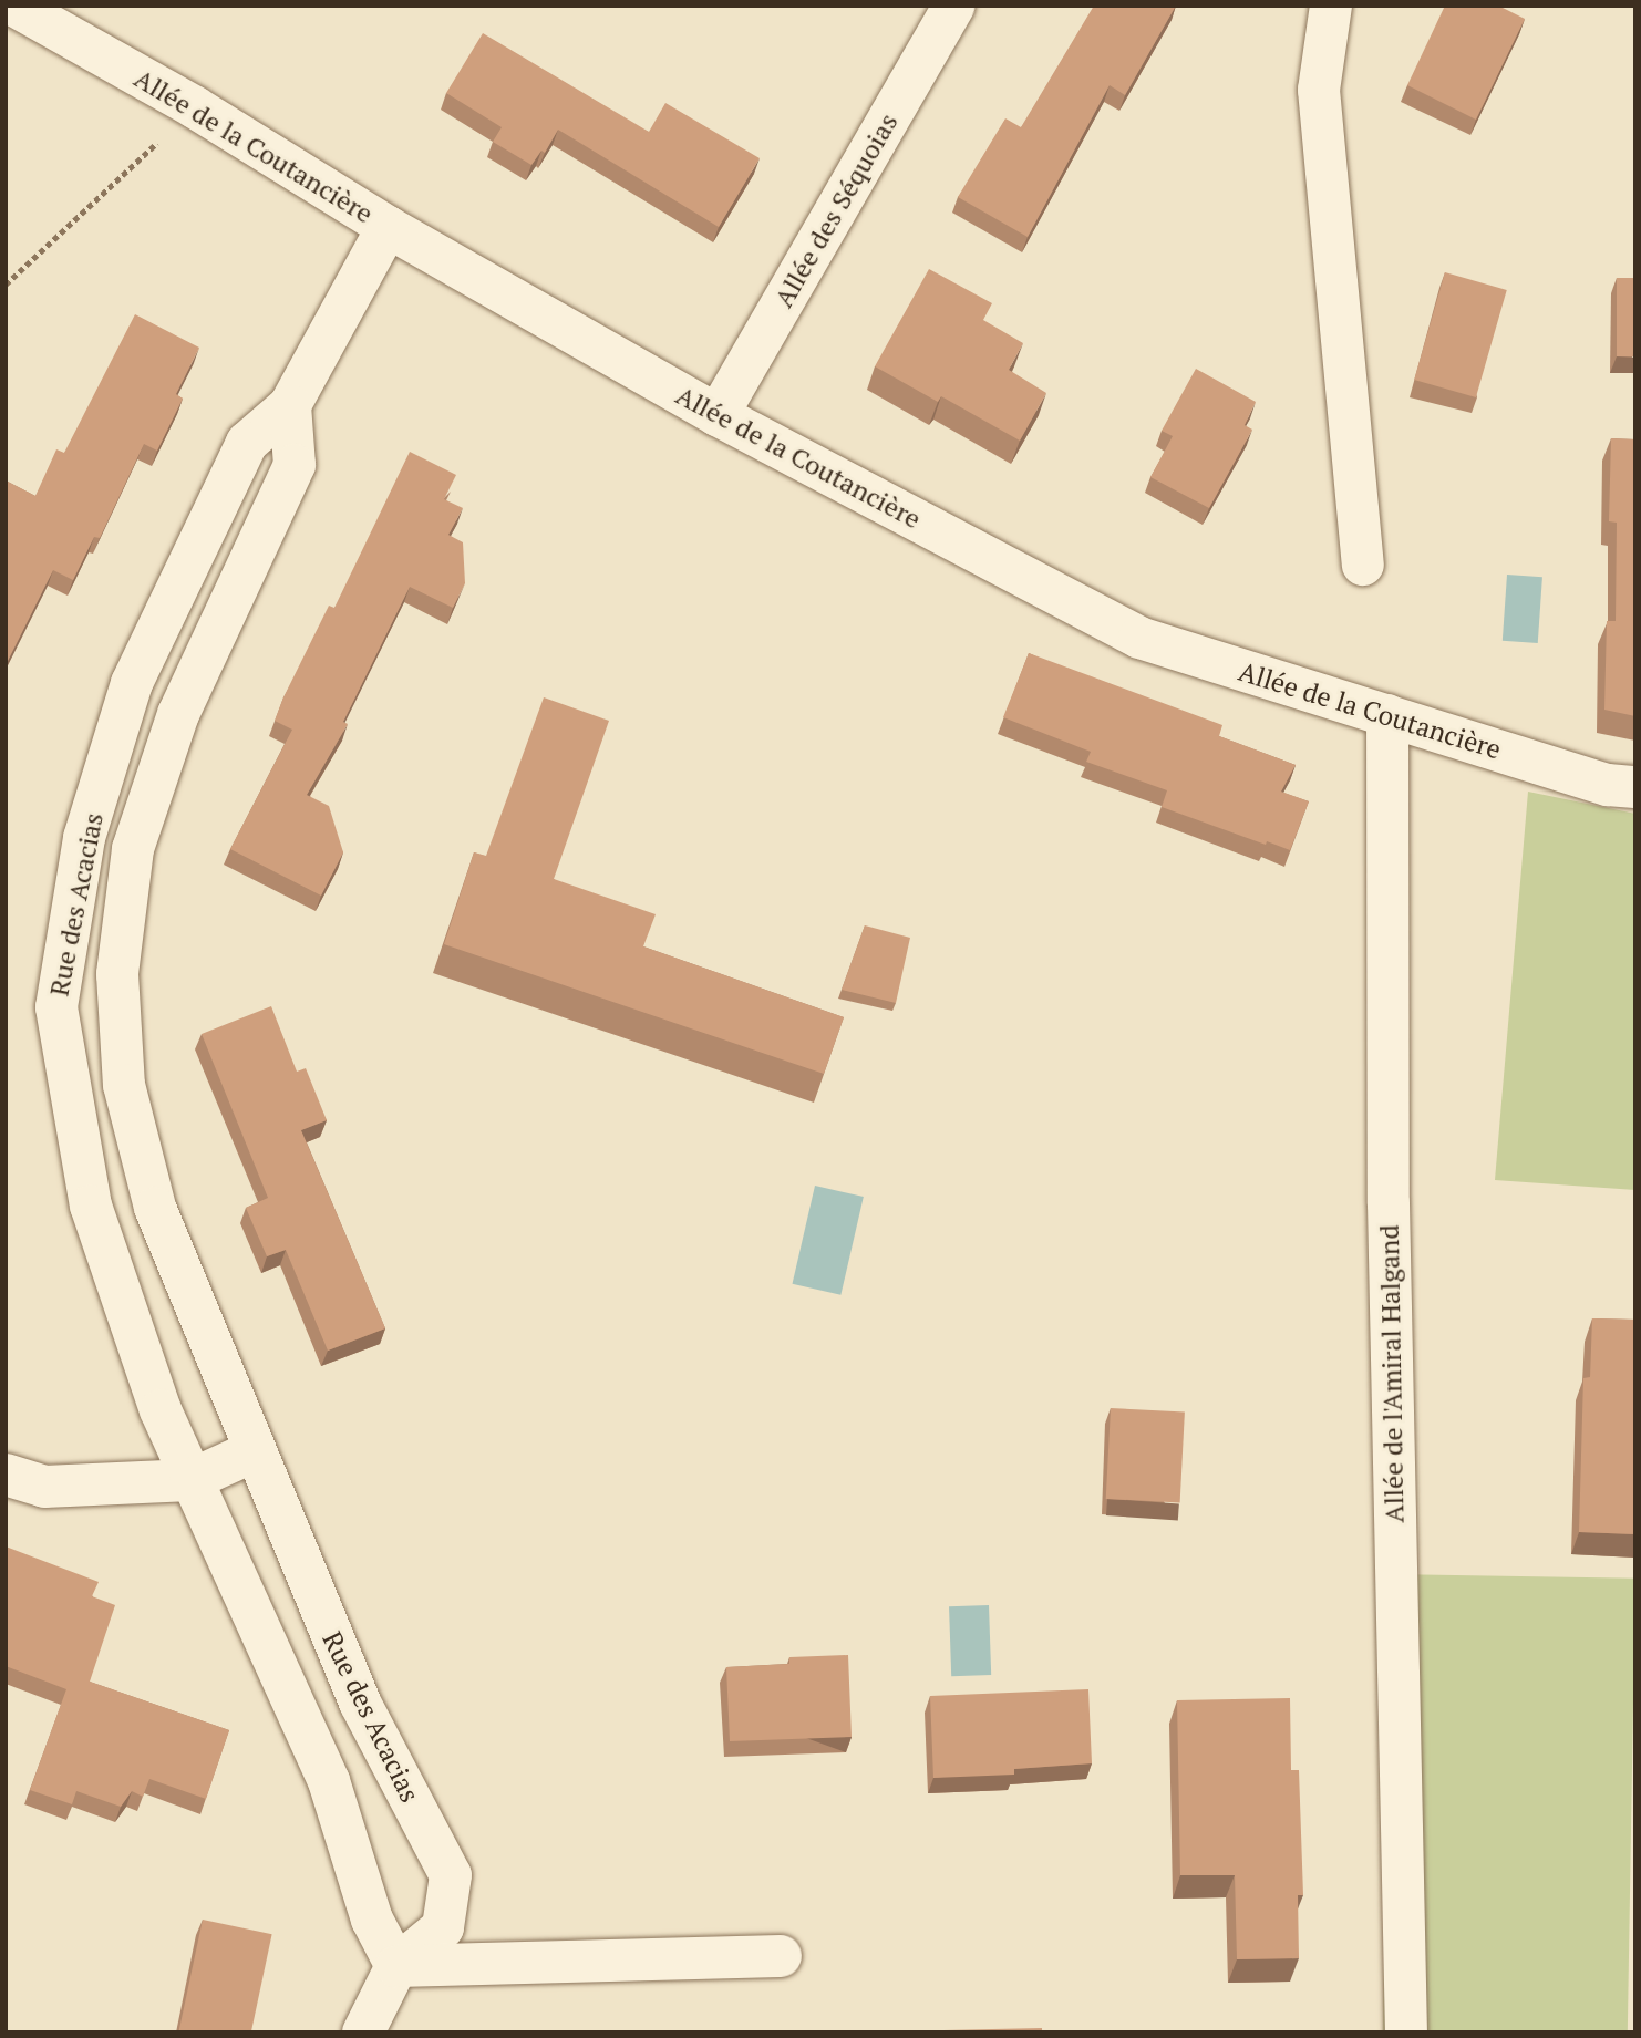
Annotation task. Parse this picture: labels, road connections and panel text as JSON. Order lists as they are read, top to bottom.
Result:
{
  "streets": {
    "street": [
      "Allée de la Coutancière",
      "Allée des Séquoias",
      "Rue des Acacias",
      "Allée de l'Amiral Halgand"
    ]
  },
  "crossings": [
    ["Allée de la Coutancière", "Allée des Séquoias"],
    ["Allée de la Coutancière", "Rue des Acacias"],
    ["Allée de la Coutancière", "Allée de l'Amiral Halgand"]
  ]
}
